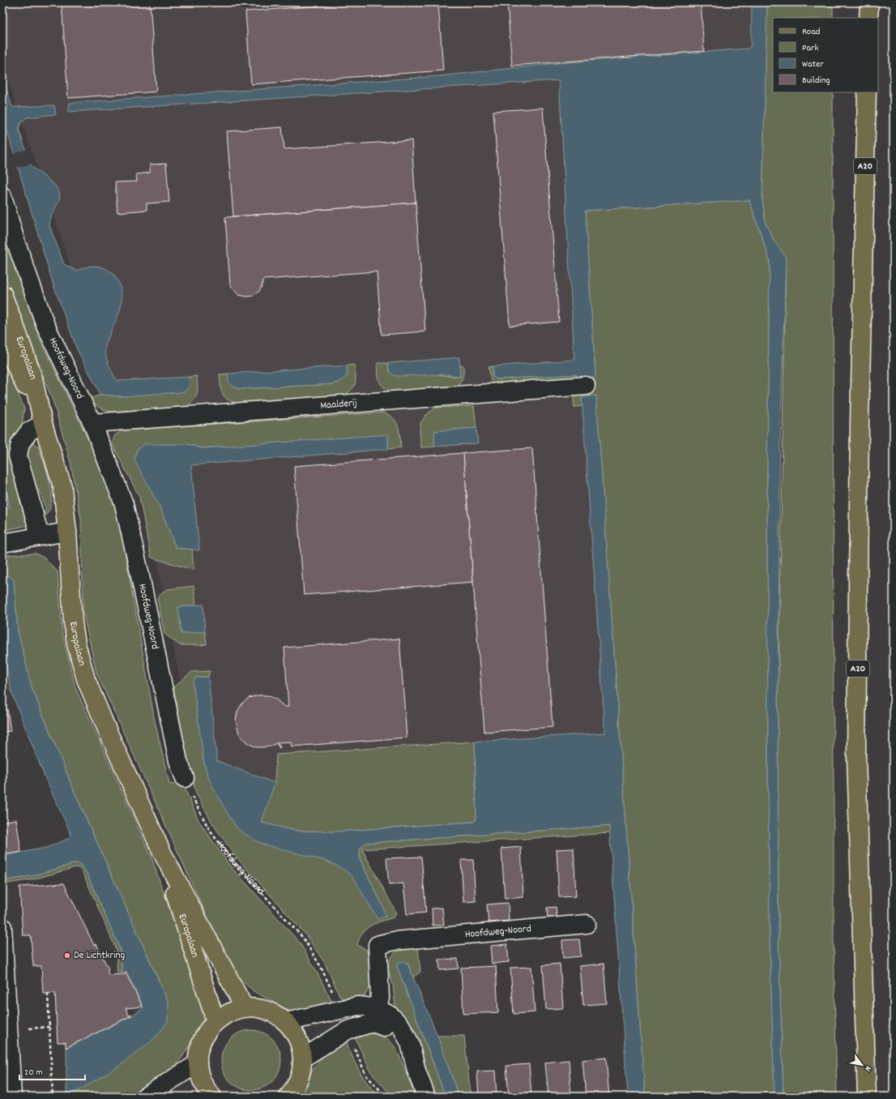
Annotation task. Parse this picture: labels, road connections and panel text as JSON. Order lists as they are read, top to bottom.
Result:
{
  "streets": {
    "main road": ["A20", "Europalaan"],
    "street": ["Hoofdweg-Noord", "Maalderij"]
  },
  "crossings": [
    ["Hoofdweg-Noord", "Maalderij"]
  ],
  "places": ["De Lichtkring"],
  "legend": [
    "Road",
    "Park",
    "Water",
    "Building"
  ],
  "scale_bar": "20 m",
  "north": "bottom right"
}
